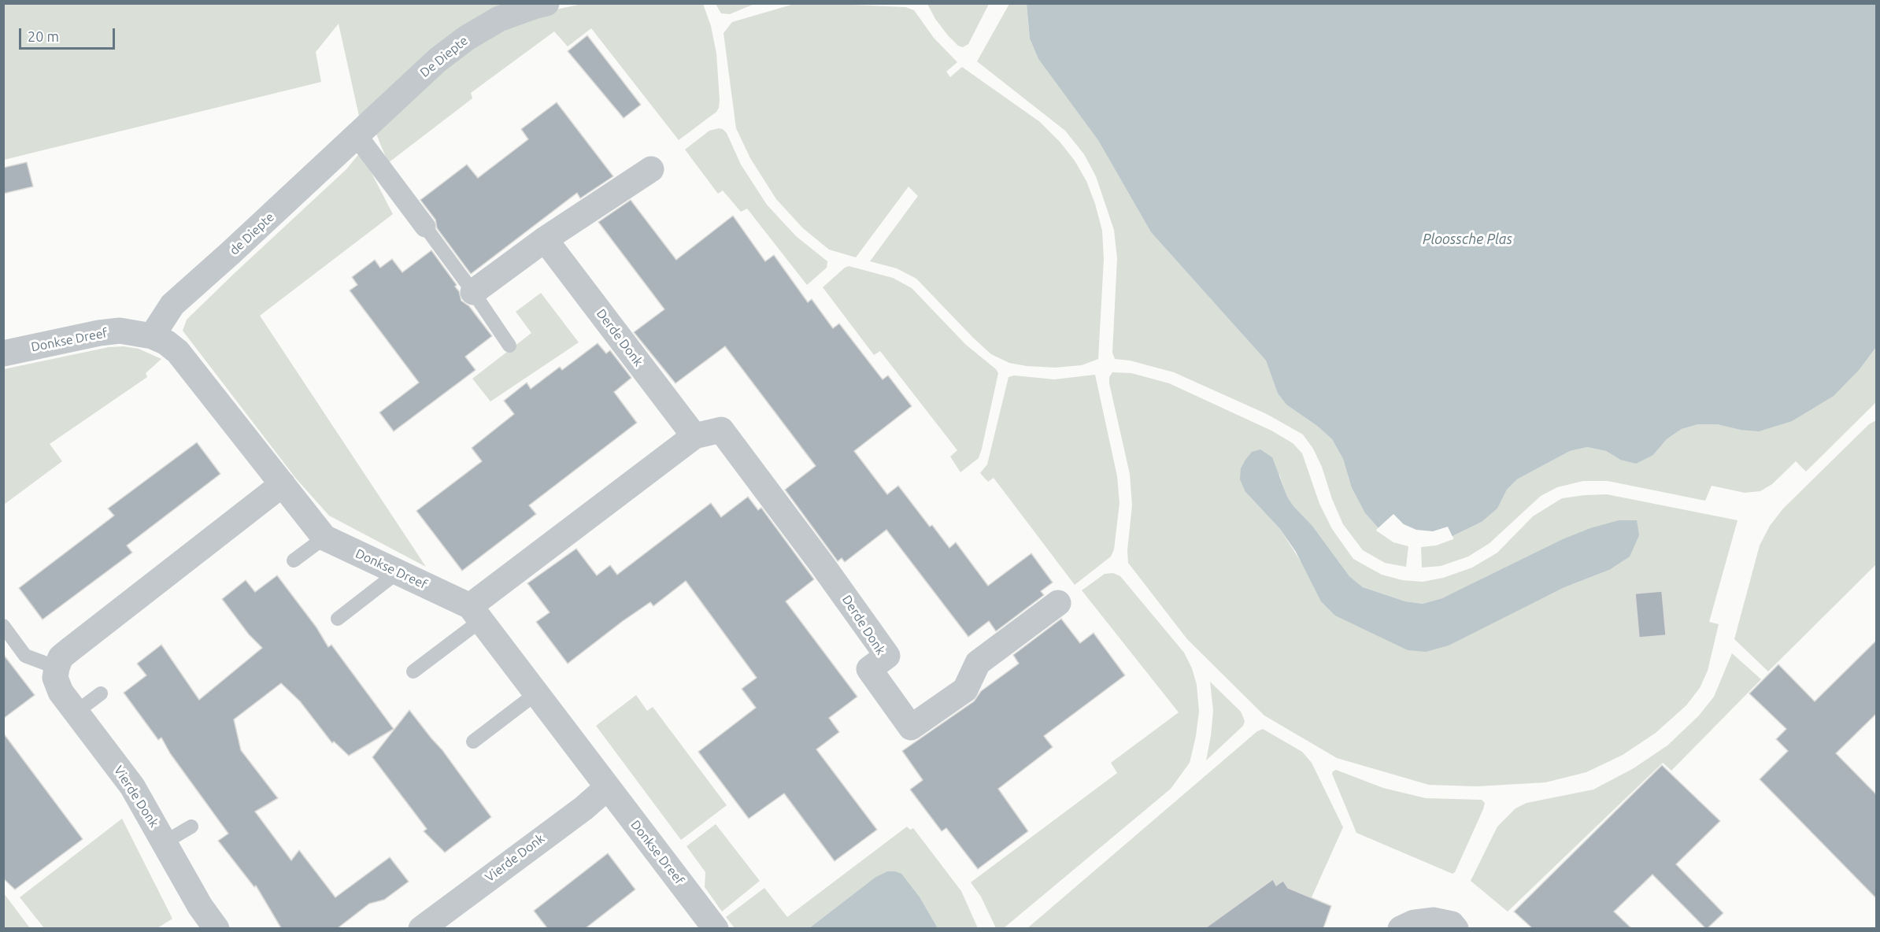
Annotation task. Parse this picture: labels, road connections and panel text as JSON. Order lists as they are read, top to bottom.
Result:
{
  "streets": {
    "street": [
      "De Diepte",
      "de Diepte",
      "Derde Donk",
      "Donkse Dreef",
      "Vierde Donk"
    ]
  },
  "crossings": [
    ["De Diepte", "de Diepte"],
    ["de Diepte", "Donkse Dreef"],
    ["Derde Donk", "Donkse Dreef"],
    ["Donkse Dreef", "Vierde Donk"]
  ],
  "water": ["Ploossche Plas"],
  "scale_bar": "20 m"
}
